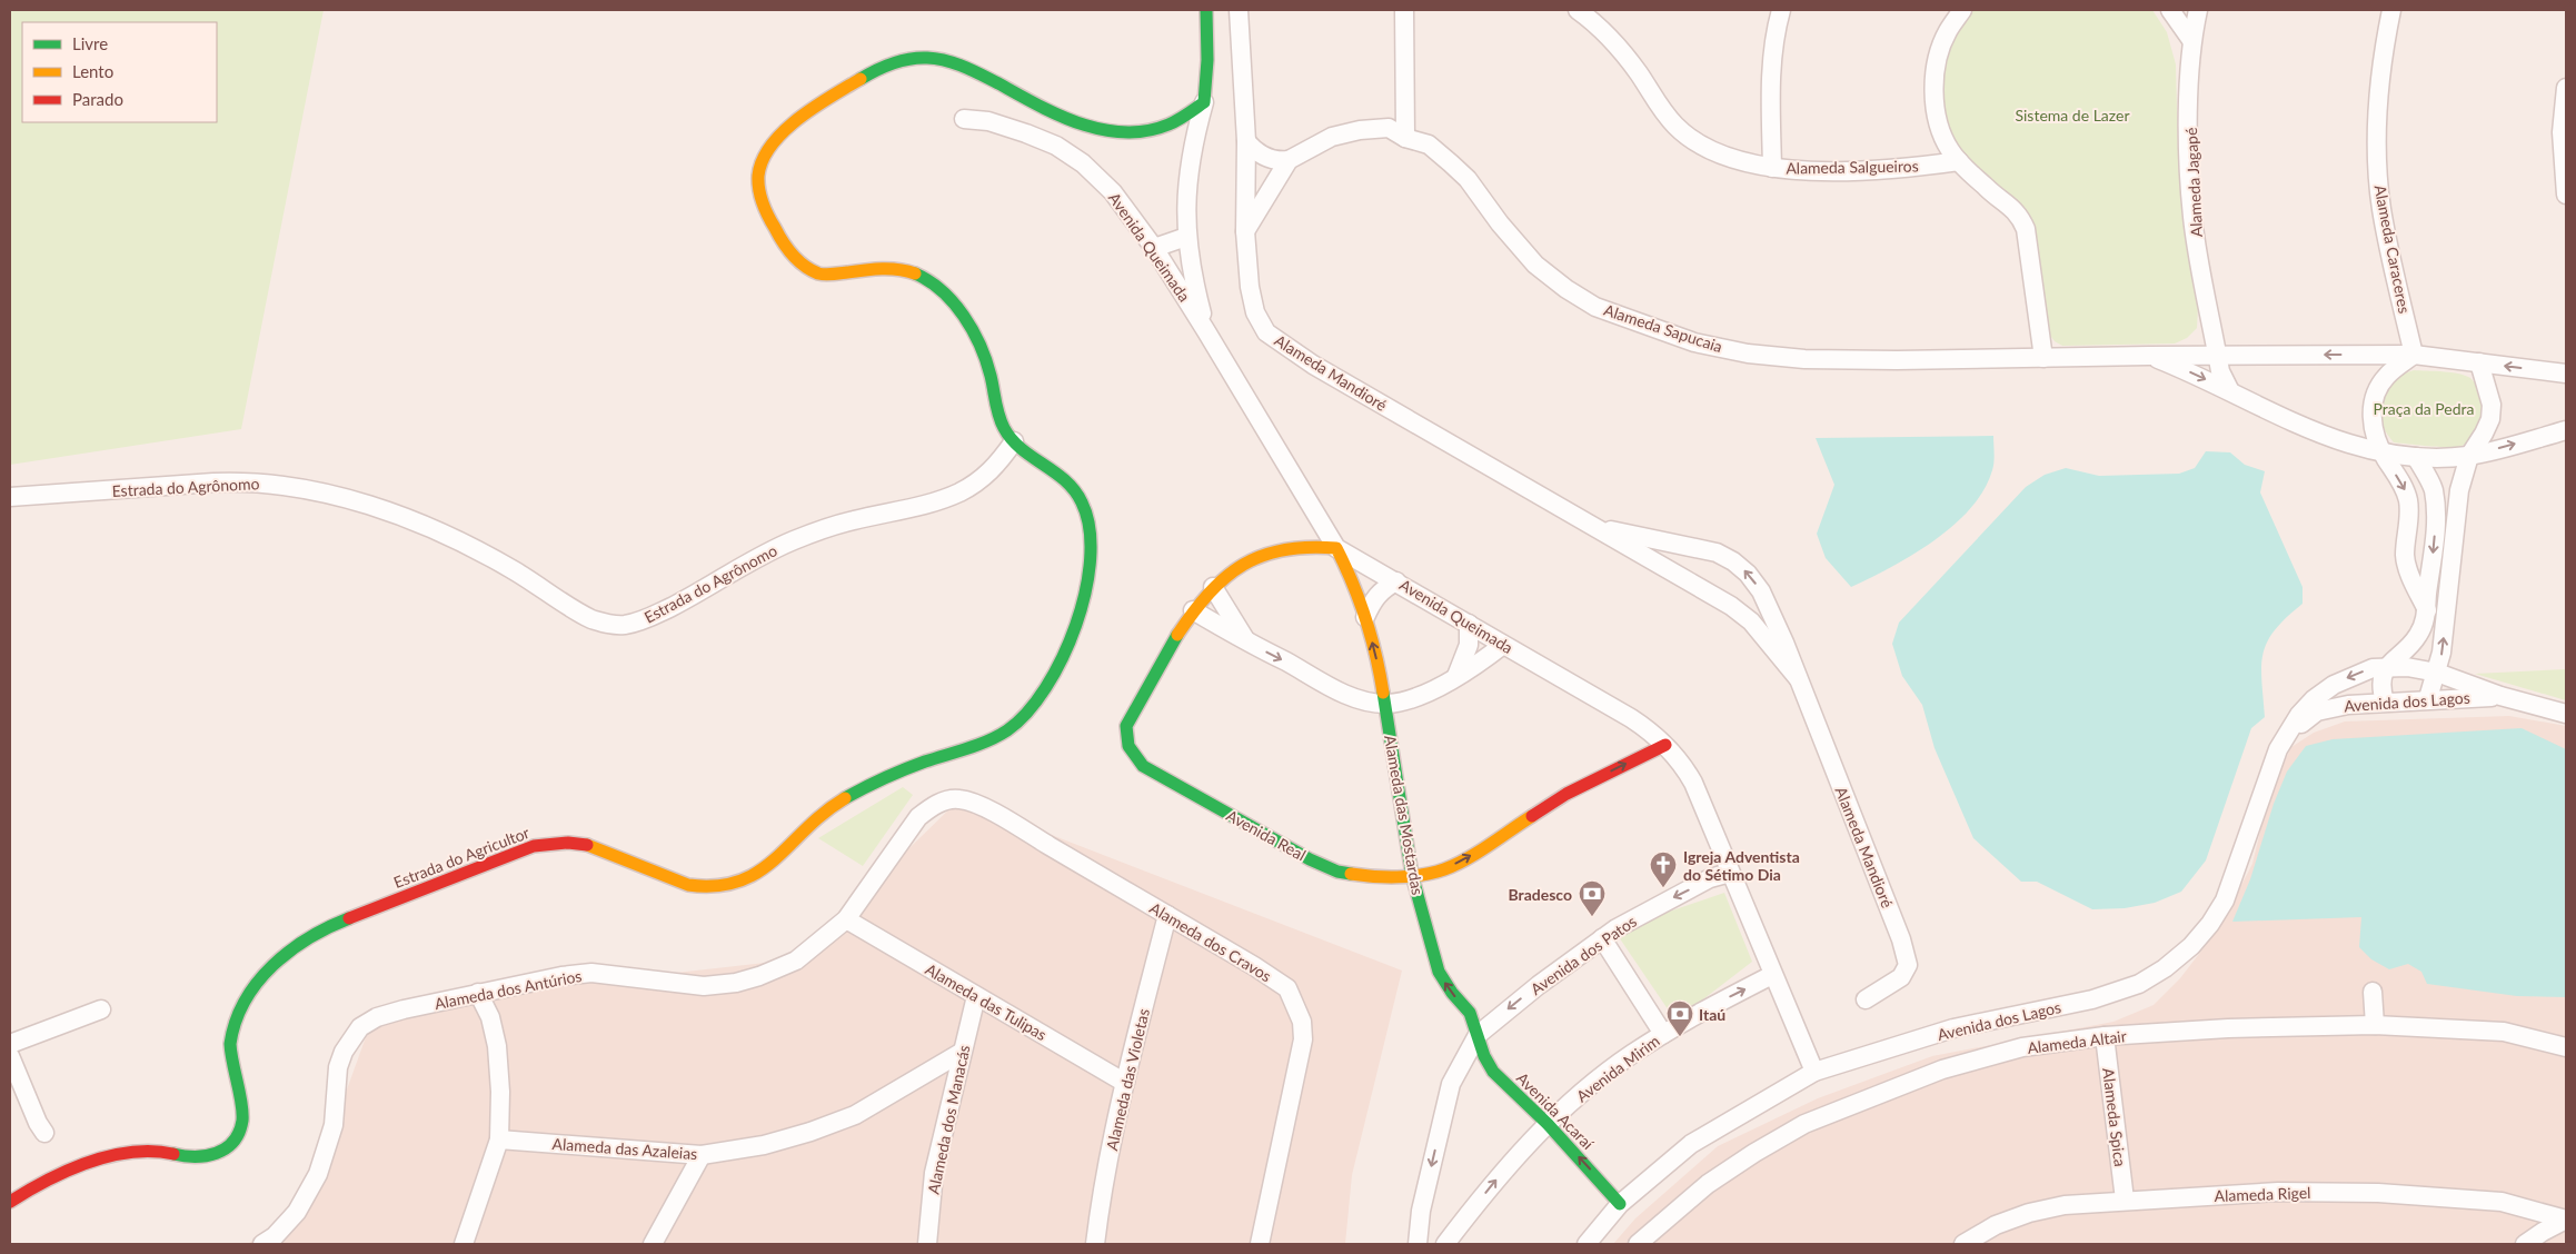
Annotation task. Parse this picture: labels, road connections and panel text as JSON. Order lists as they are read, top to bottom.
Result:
{
  "streets": {
    "street": [
      "Alameda Salgueiros",
      "Alameda Jagapé",
      "Avenida Queimada",
      "Alameda Caraceres",
      "Alameda Sapucaia",
      "Alameda Mandioré",
      "Estrada do Agrônomo",
      "Avenida dos Lagos",
      "Alameda das Mostardas",
      "Avenida Real",
      "Estrada do Agricultor",
      "Alameda dos Cravos",
      "Avenida dos Patos",
      "Alameda dos Antúrios",
      "Alameda das Tulipas",
      "Alameda Altair",
      "Avenida Mirim",
      "Alameda das Violetas",
      "Avenida Acaraí",
      "Alameda Spica",
      "Alameda dos Manacás",
      "Alameda das Azaleias",
      "Alameda Rigel"
    ]
  },
  "crossings": [
    ["Alameda Jagapé", "Alameda Sapucaia"],
    ["Avenida Queimada", "Alameda das Mostardas"],
    ["Avenida Queimada", "Avenida Real"],
    ["Avenida Queimada", "Estrada do Agricultor"],
    ["Avenida Queimada", "Avenida dos Patos"],
    ["Alameda Caraceres", "Alameda Sapucaia"],
    ["Alameda Sapucaia", "Alameda Mandioré"],
    ["Estrada do Agrônomo", "Estrada do Agricultor"],
    ["Avenida dos Lagos", "Avenida Acaraí"],
    ["Alameda das Mostardas", "Avenida Real"],
    ["Alameda das Mostardas", "Avenida dos Patos"],
    ["Alameda das Mostardas", "Avenida Acaraí"],
    ["Alameda dos Cravos", "Alameda dos Antúrios"],
    ["Alameda dos Cravos", "Alameda das Violetas"],
    ["Avenida dos Patos", "Avenida Acaraí"],
    ["Alameda dos Antúrios", "Alameda das Tulipas"],
    ["Alameda das Tulipas", "Alameda das Violetas"],
    ["Alameda das Tulipas", "Alameda dos Manacás"],
    ["Alameda Altair", "Alameda Spica"],
    ["Avenida Mirim", "Avenida Acaraí"],
    ["Alameda Spica", "Alameda Rigel"],
    ["Alameda dos Manacás", "Alameda das Azaleias"]
  ],
  "one_way": [
    "Alameda das Mostardas",
    "Avenida dos Patos",
    "Avenida Mirim",
    "Avenida Acaraí"
  ],
  "parks": ["Sistema de Lazer", "Praça da Pedra"],
  "places": {
    "church": ["Igreja Adventista do Sétimo Dia"],
    "bank": ["Bradesco", "Itaú"]
  },
  "legend": ["Livre", "Lento", "Parado"]
}
